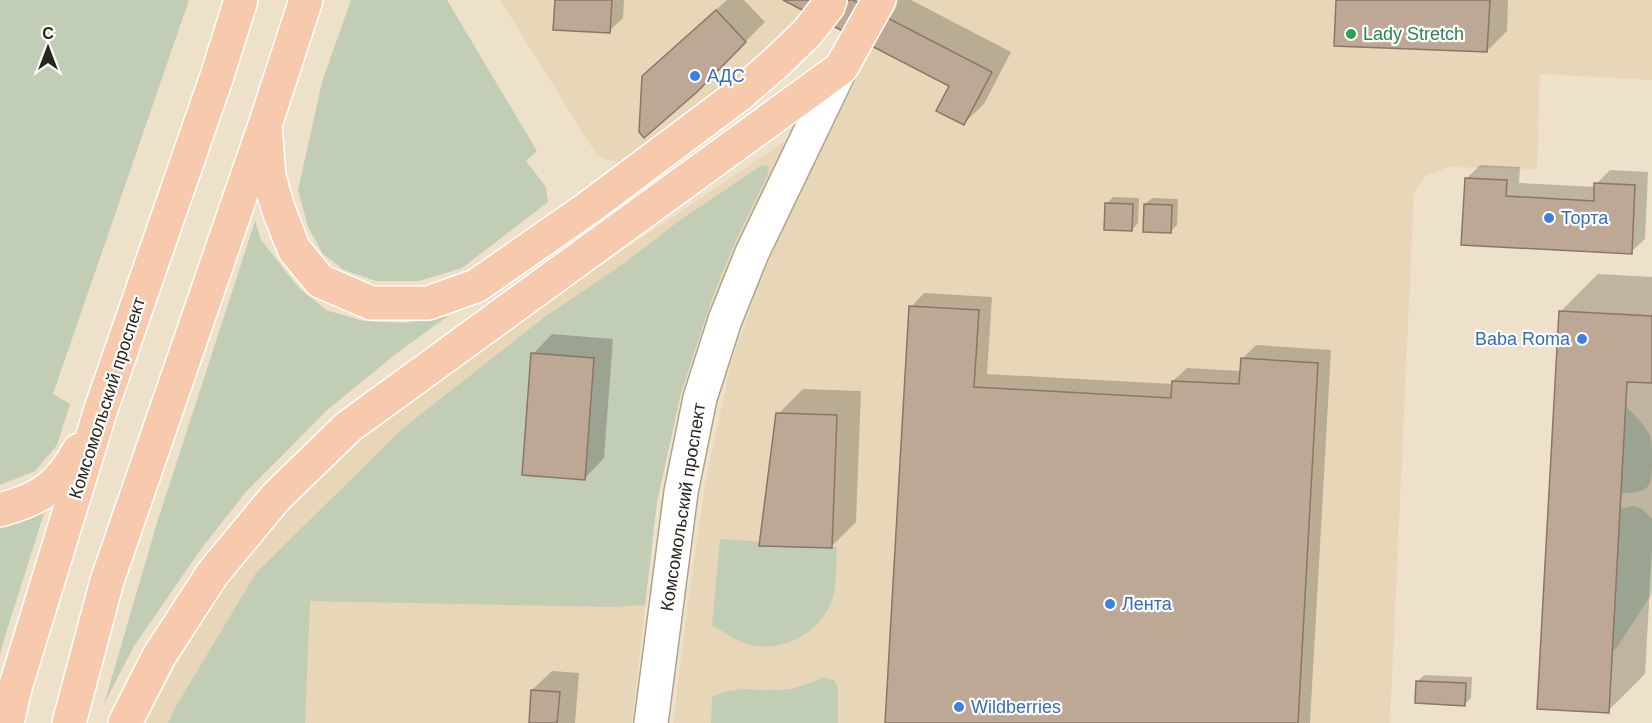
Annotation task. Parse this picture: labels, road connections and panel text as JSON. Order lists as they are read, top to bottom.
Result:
{
  "streets": {
    "main road": ["Комсомольский проспект"]
  },
  "places": [
    "Lady Stretch",
    "АДС",
    "Торта",
    "Baba Roma",
    "Лента",
    "Wildberries"
  ],
  "north": "top"
}
